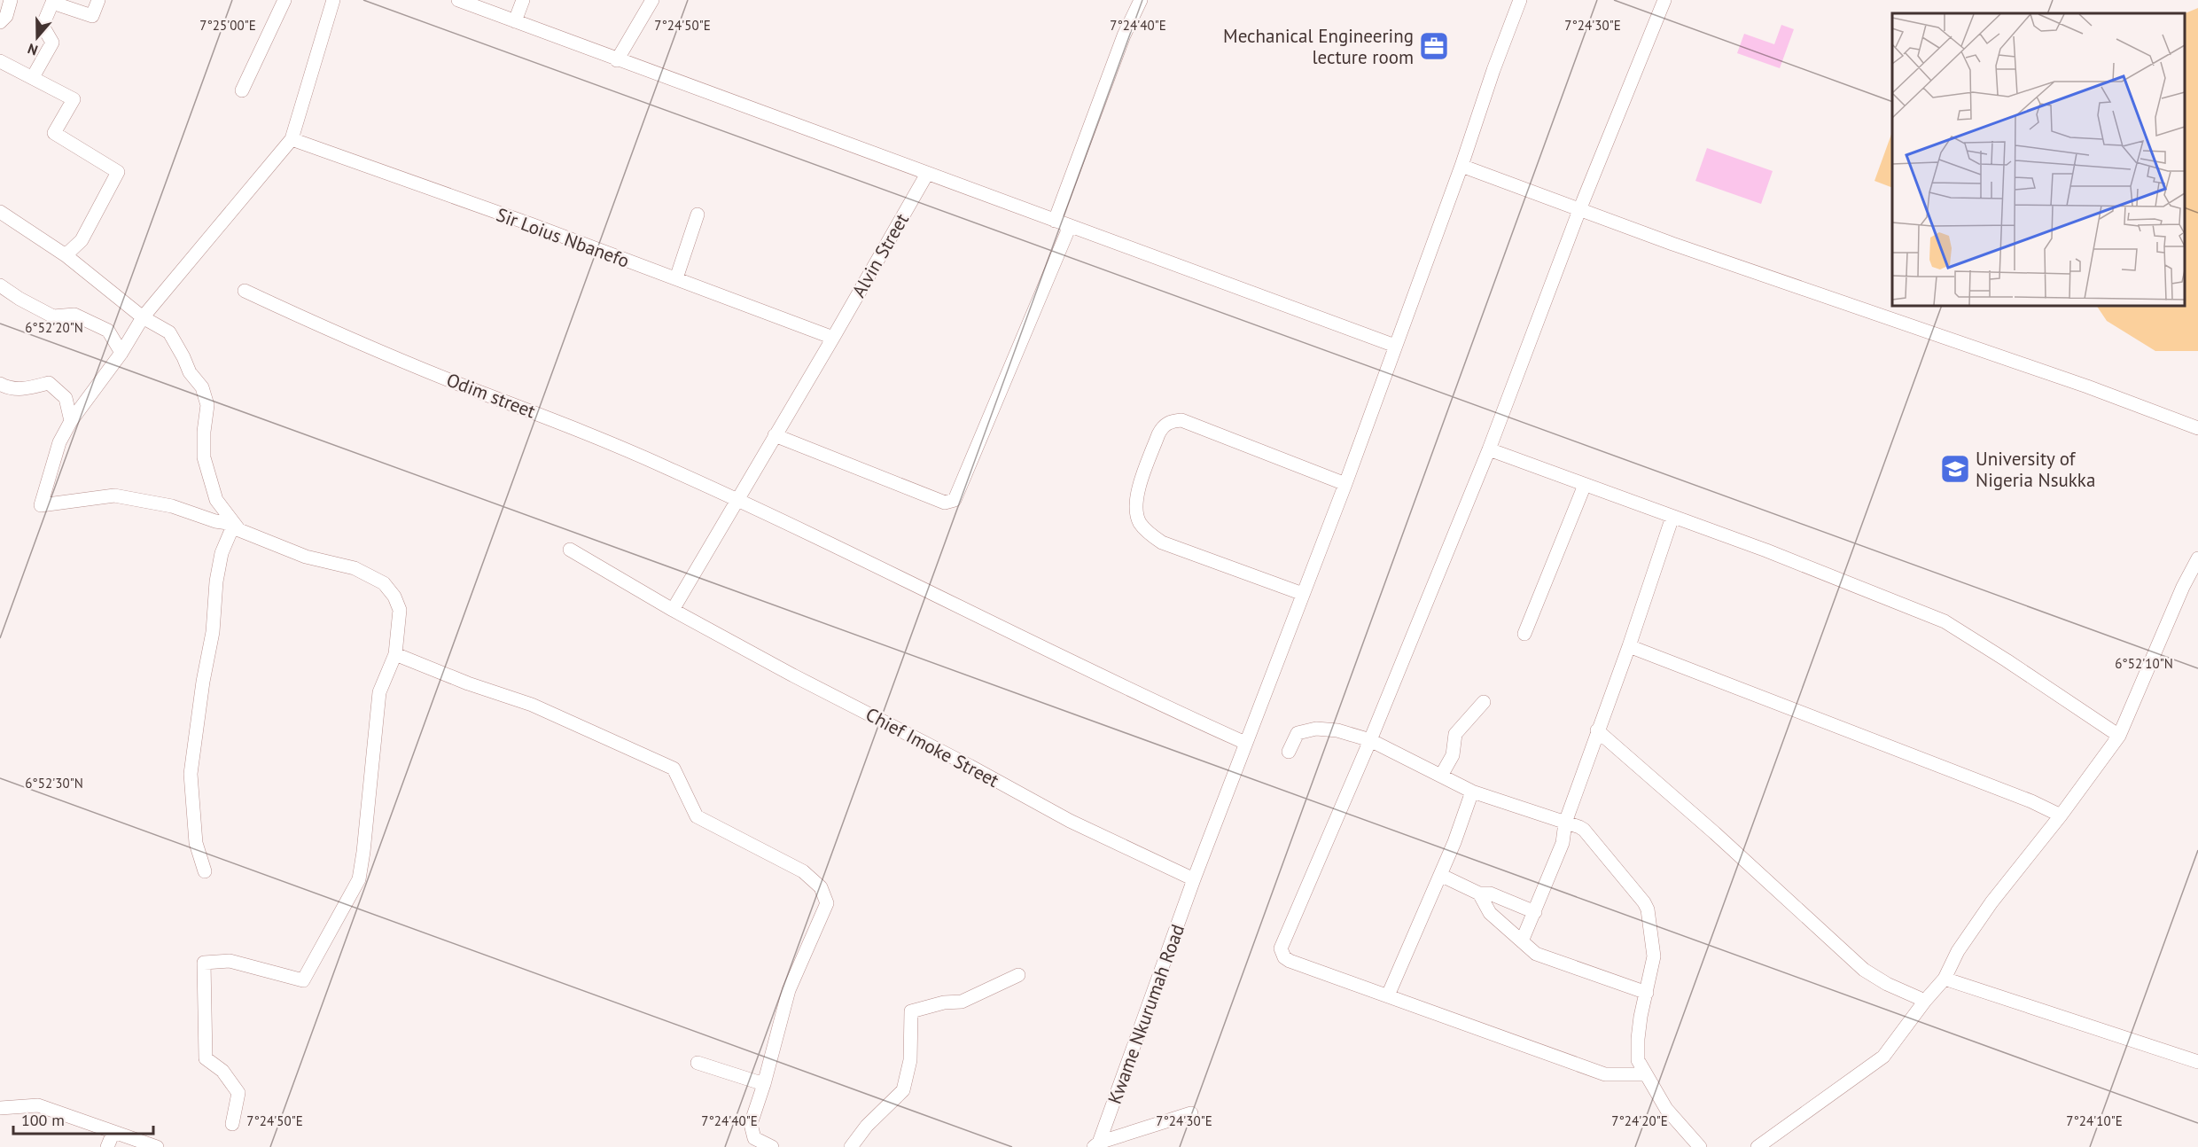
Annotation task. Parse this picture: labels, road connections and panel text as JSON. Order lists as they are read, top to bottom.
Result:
{
  "streets": {
    "street": [
      "Sir Loius Nbanefo",
      "Alvin Street",
      "Odim street",
      "Chief Imoke Street",
      "Kwame Nkurumah Road"
    ]
  },
  "crossings": [
    ["Sir Loius Nbanefo", "Alvin Street"],
    ["Alvin Street", "Odim street"],
    ["Alvin Street", "Chief Imoke Street"],
    ["Odim street", "Kwame Nkurumah Road"],
    ["Chief Imoke Street", "Kwame Nkurumah Road"]
  ],
  "places": {
    "office": ["Mechanical Engineering lecture room"],
    "school or university": ["University of Nigeria Nsukka"]
  },
  "scale_bar": "100 m",
  "north": "bottom",
  "coordinates": [
    "7°25'00\"E",
    "7°24'50\"E",
    "7°24'40\"E",
    "7°24'30\"E",
    "6°52'20\"N",
    "6°52'10\"N",
    "6°52'30\"N",
    "7°24'20\"E",
    "7°24'10\"E"
  ]
}
